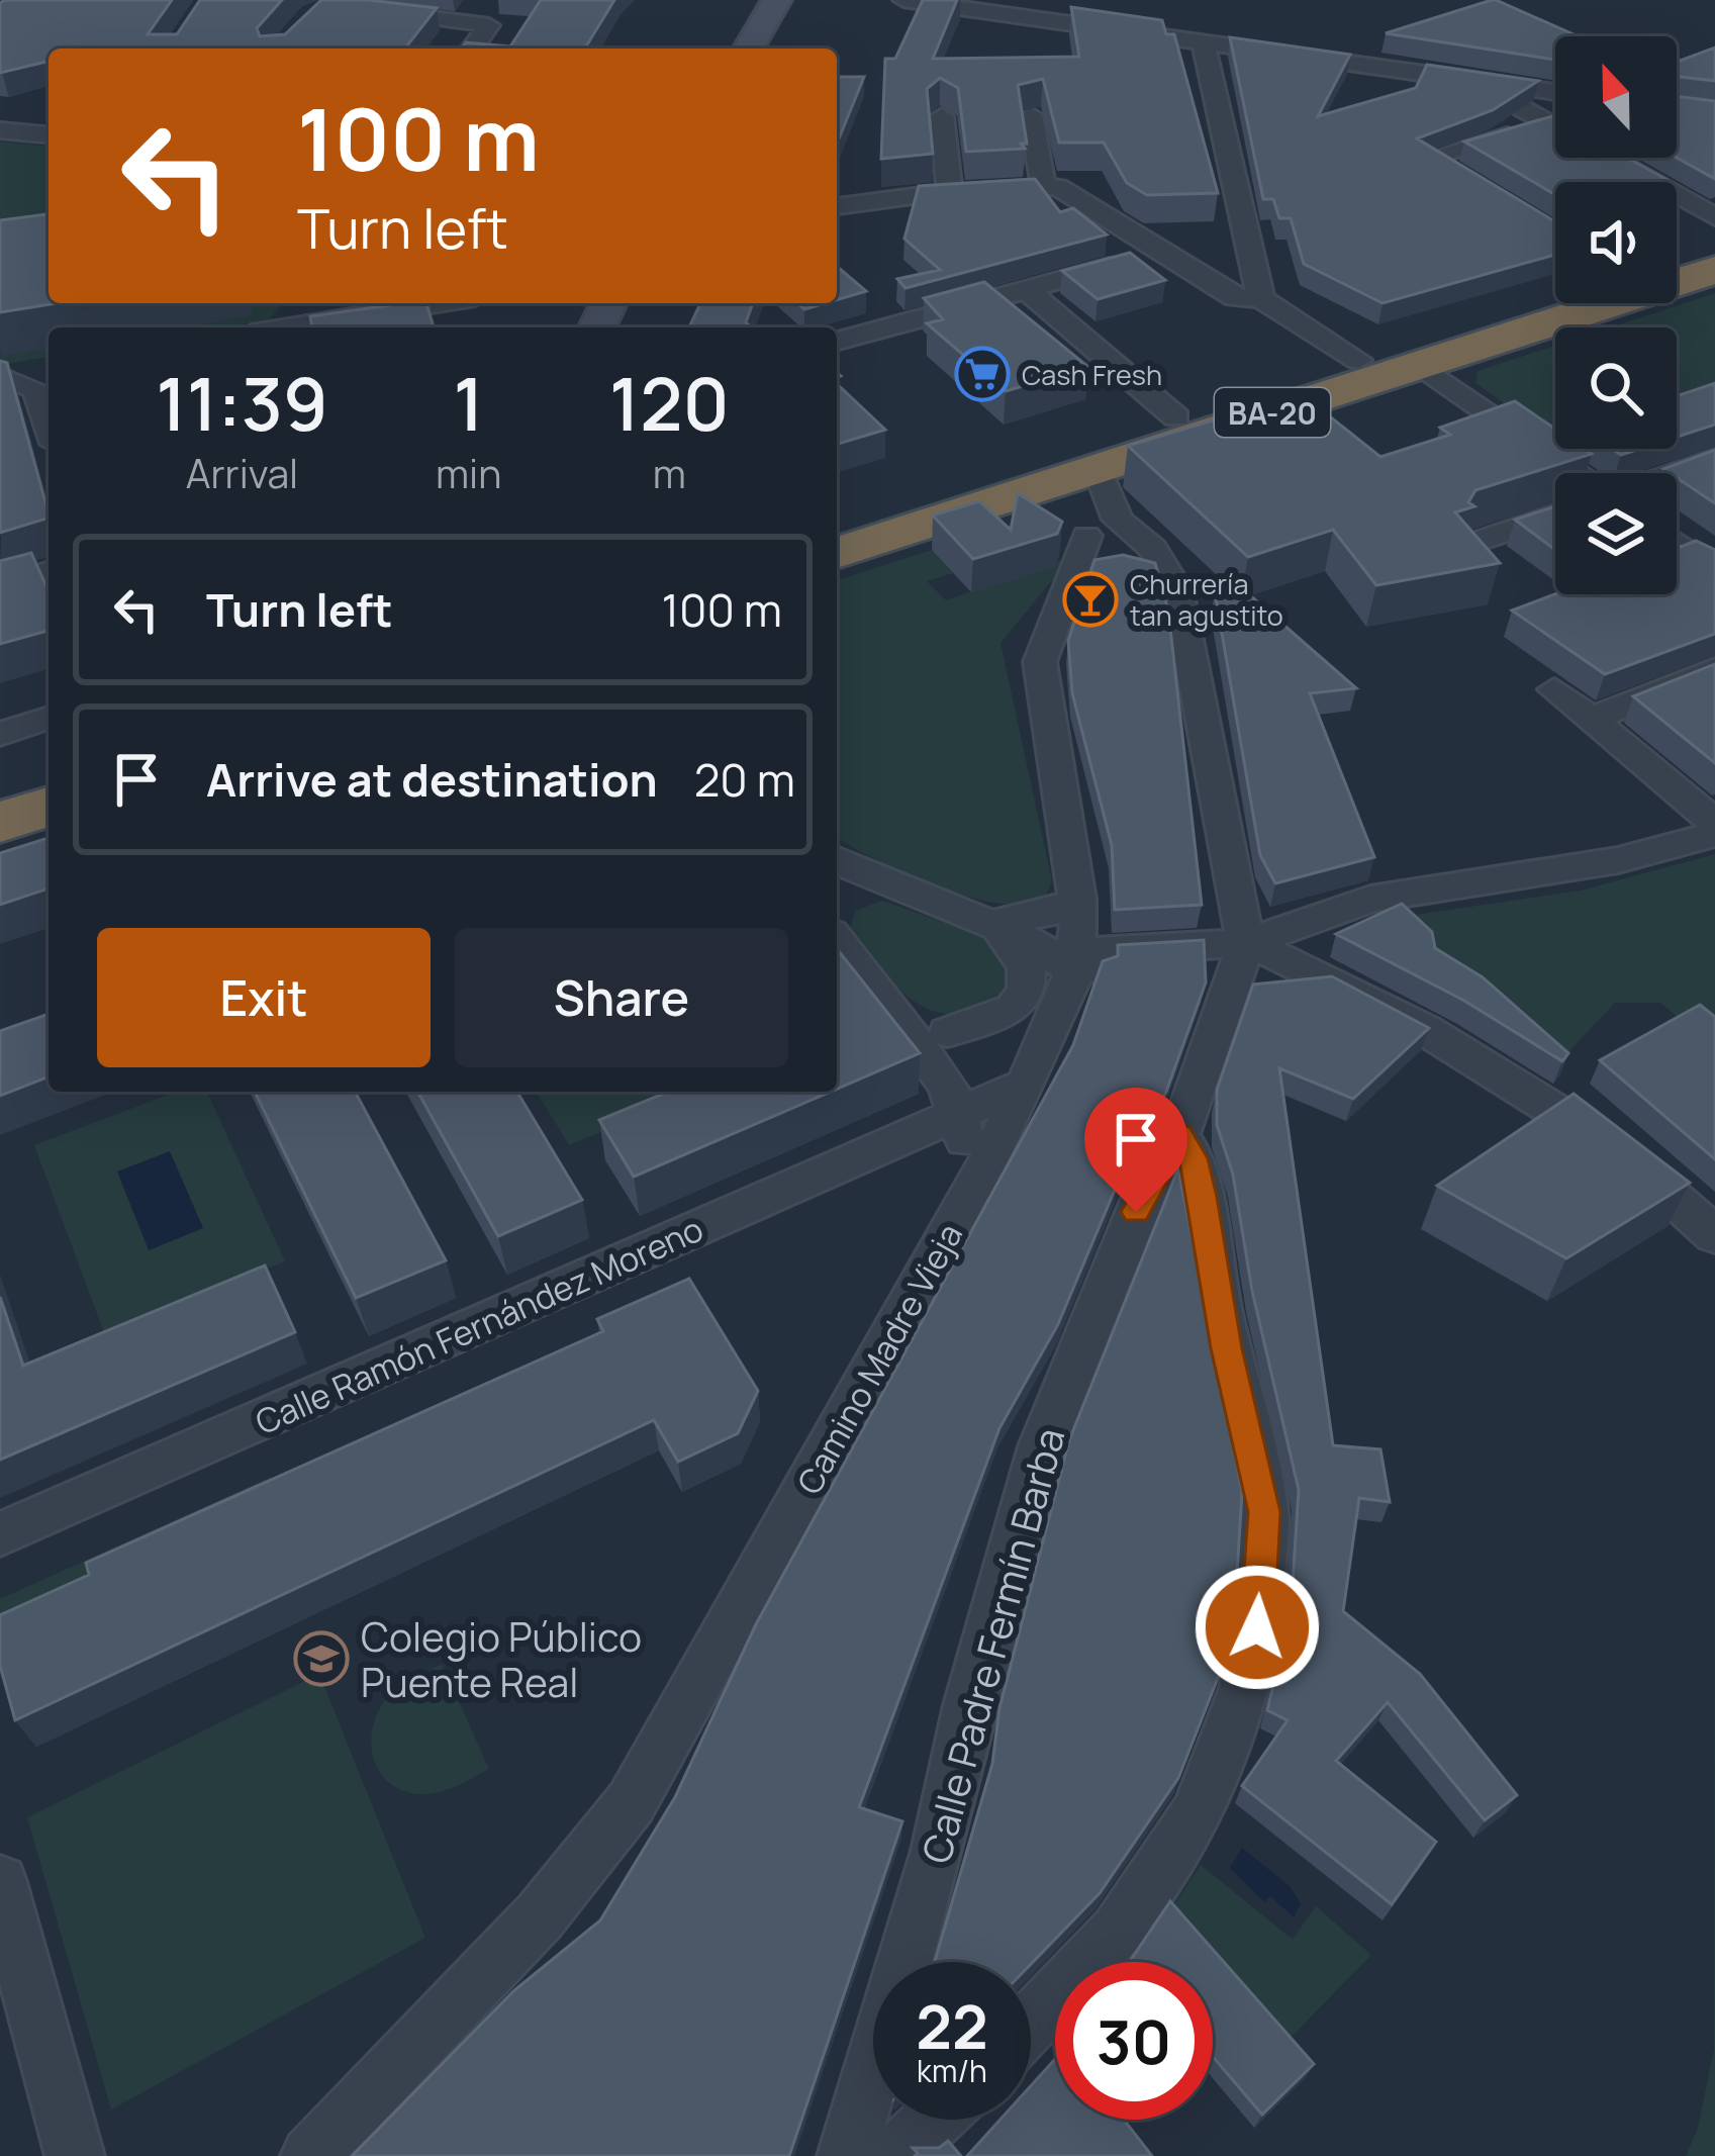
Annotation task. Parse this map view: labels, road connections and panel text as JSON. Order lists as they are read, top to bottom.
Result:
{
  "streets": {
    "highway": ["BA-20"],
    "street": ["Calle Ramón Fernández Moreno", "Camino Madre Vieja", "Calle Padre Fermín Barba"]
  },
  "crossings": [
    ["BA-20", "Camino Madre Vieja"],
    ["Calle Ramón Fernández Moreno", "Camino Madre Vieja"]
  ],
  "places": {
    "supermarket": ["Cash Fresh"],
    "bar": ["Churrería tan agustito"],
    "school or university": ["Colegio Público Puente Real"]
  },
  "north": "top",
  "page": {
    "turn": ["100 m", "Turn left"],
    "eta": [
      "11:39",
      "Arrival",
      "1",
      "min",
      "120",
      "m"
    ],
    "list": [
      {
        "name": "Turn left",
        "value": "100 m"
      },
      {
        "name": "Arrive at destination",
        "value": "20 m"
      }
    ],
    "buttons": ["Exit", "Share"],
    "speed": "22 km/h",
    "limit": "30"
  }
}
